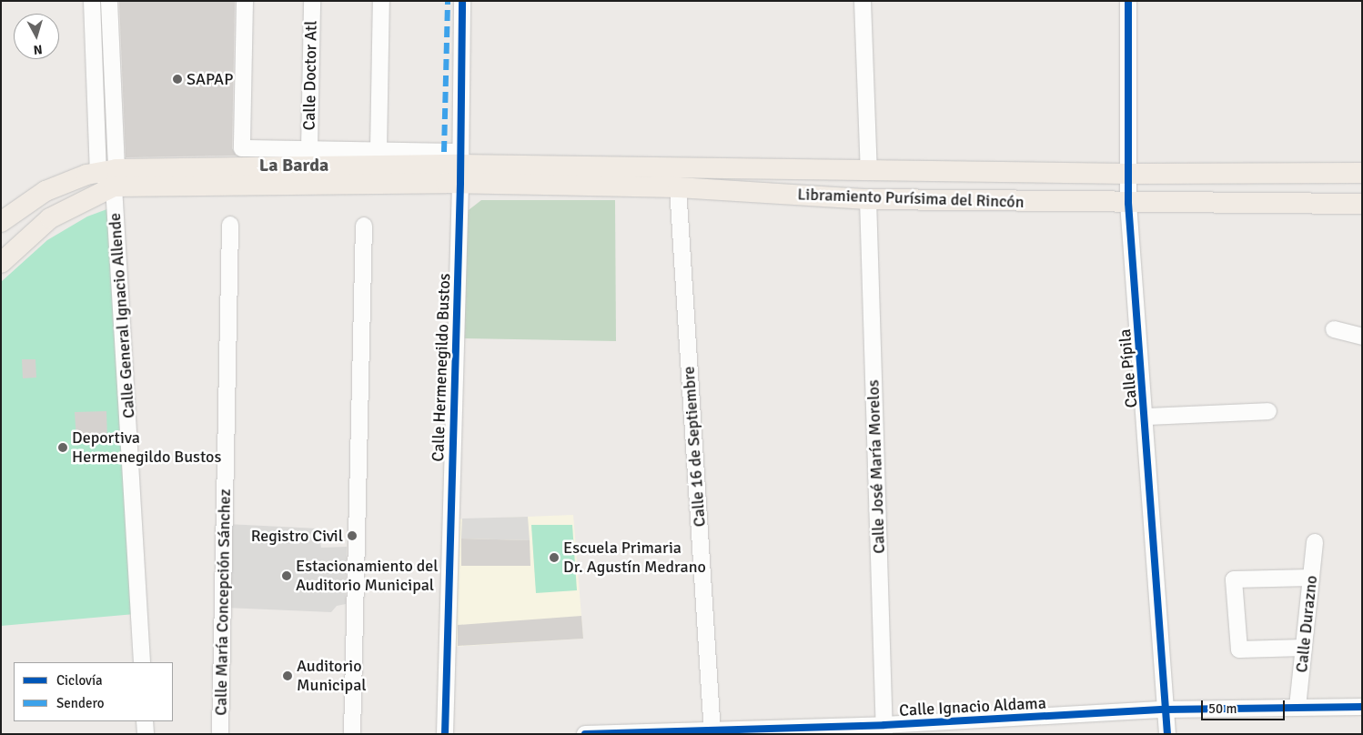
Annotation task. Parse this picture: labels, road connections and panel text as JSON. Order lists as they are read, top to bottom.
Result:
{
  "streets": {
    "main road": ["Libramiento Purísima del Rincón"],
    "street": [
      "Calle Doctor Atl",
      "Calle General Ignacio Allende",
      "Calle Hermenegildo Bustos",
      "Calle Pípila",
      "Calle 16 de Septiembre",
      "Calle José María Morelos",
      "Calle María Concepción Sánchez",
      "Calle Durazno",
      "Calle Ignacio Aldama"
    ]
  },
  "crossings": [
    ["Libramiento Purísima del Rincón", "Calle Hermenegildo Bustos"],
    ["Libramiento Purísima del Rincón", "Calle Pípila"],
    ["Libramiento Purísima del Rincón", "Calle 16 de Septiembre"],
    ["Libramiento Purísima del Rincón", "Calle José María Morelos"],
    ["Calle Pípila", "Calle Ignacio Aldama"],
    ["Calle 16 de Septiembre", "Calle Ignacio Aldama"],
    ["Calle José María Morelos", "Calle Ignacio Aldama"],
    ["Calle Durazno", "Calle Ignacio Aldama"]
  ],
  "districts": ["La Barda"],
  "places": [
    "SAPAP",
    "Deportiva Hermenegildo Bustos",
    "Registro Civil",
    "Escuela Primaria Dr. Agustín Medrano",
    "Estacionamiento del Auditorio Municipal",
    "Auditorio Municipal"
  ],
  "legend": ["Ciclovía", "Sendero"],
  "scale_bar": "50 m",
  "north": "bottom"
}
